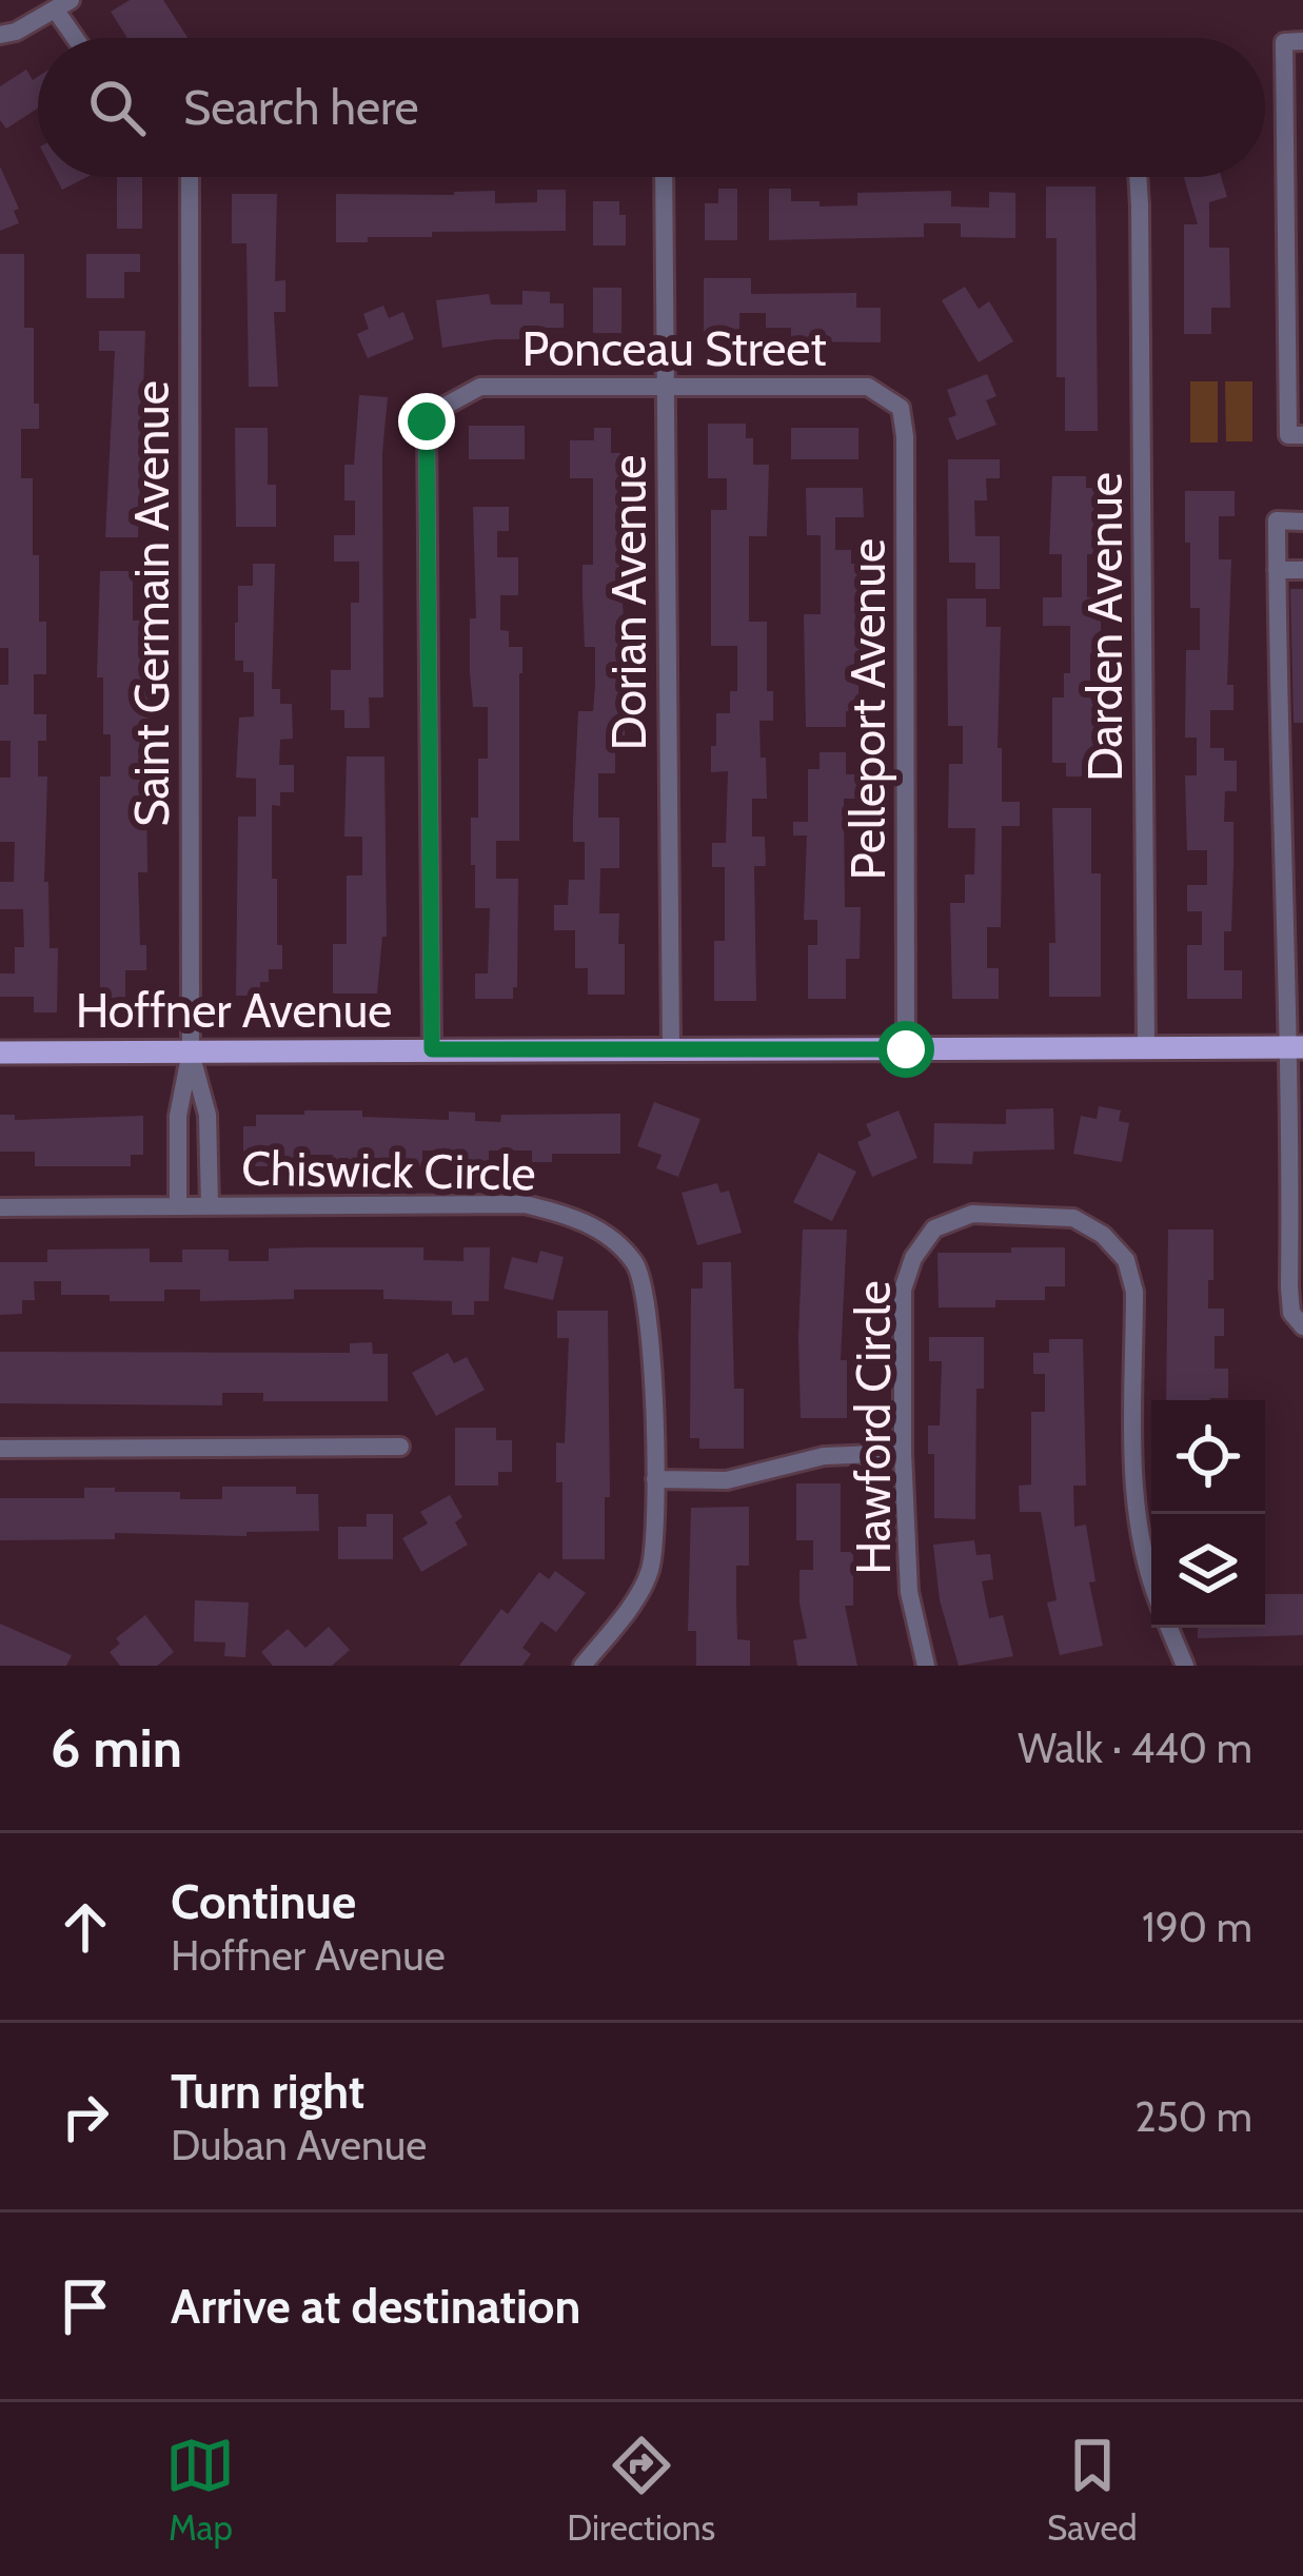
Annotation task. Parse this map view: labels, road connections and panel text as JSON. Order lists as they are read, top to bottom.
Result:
{
  "streets": {
    "main road": ["Hoffner Avenue"],
    "street": [
      "Ponceau Street",
      "Dorian Avenue",
      "Saint Germain Avenue",
      "Darden Avenue",
      "Pelleport Avenue",
      "Chiswick Circle",
      "Hawford Circle"
    ]
  },
  "crossings": [
    ["Ponceau Street", "Dorian Avenue"],
    ["Ponceau Street", "Pelleport Avenue"],
    ["Ponceau Street", "Hoffner Avenue"],
    ["Dorian Avenue", "Hoffner Avenue"],
    ["Saint Germain Avenue", "Hoffner Avenue"],
    ["Darden Avenue", "Hoffner Avenue"],
    ["Pelleport Avenue", "Hoffner Avenue"]
  ],
  "page": {
    "search": "Search here",
    "heading": ["6 min", "Walk · 440 m"],
    "list": [
      ["Continue", "Hoffner Avenue", "190 m"],
      ["Turn right", "Duban Avenue", "250 m"],
      "Arrive at destination"
    ],
    "nav": ["Map", "Directions", "Saved"]
  }
}
